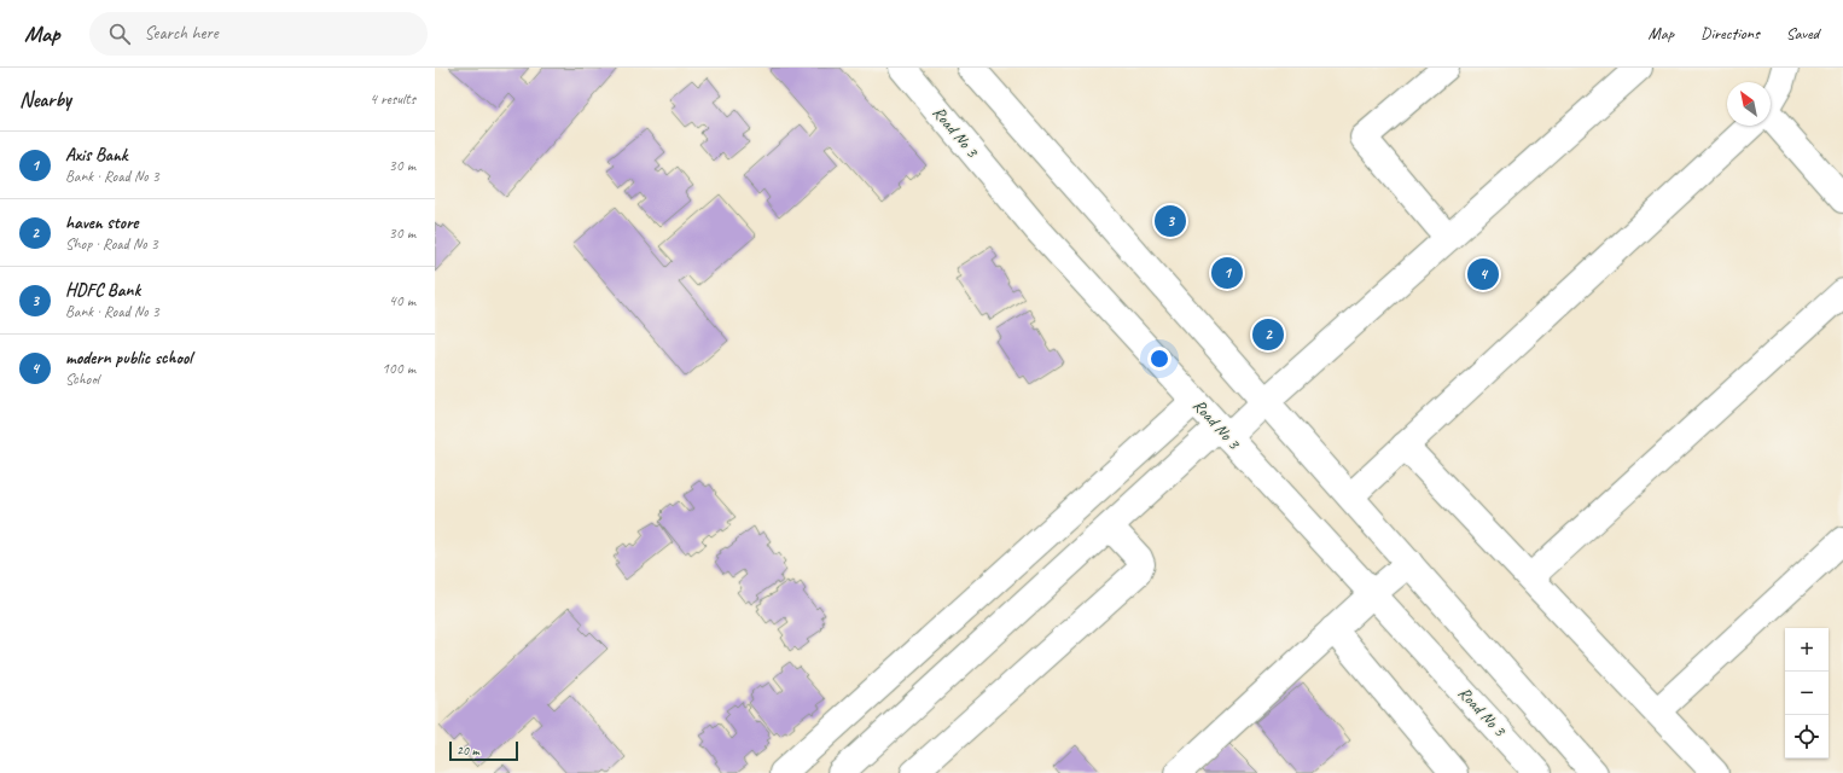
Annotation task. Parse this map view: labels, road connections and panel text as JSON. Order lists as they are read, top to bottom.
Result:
{
  "streets": {
    "street": ["Road No 3"]
  },
  "scale_bar": "20 m",
  "north": "top left",
  "page": {
    "header": "Map",
    "search": "Search here",
    "nav": ["Map", "Directions", "Saved"],
    "heading": ["Nearby", "4 results"],
    "list": [
      {
        "mark": "1",
        "name": "Axis Bank",
        "note": "Bank · Road No 3",
        "value": "30 m"
      },
      {
        "mark": "2",
        "name": "haven store",
        "note": "Shop · Road No 3",
        "value": "30 m"
      },
      {
        "mark": "3",
        "name": "HDFC Bank",
        "note": "Bank · Road No 3",
        "value": "40 m"
      },
      {
        "mark": "4",
        "name": "modern public school",
        "note": "School",
        "value": "100 m"
      }
    ],
    "pins": [
      "3",
      "1",
      "4",
      "2"
    ],
    "map_buttons": ["+", "−"],
    "scale": "20 m"
  }
}
